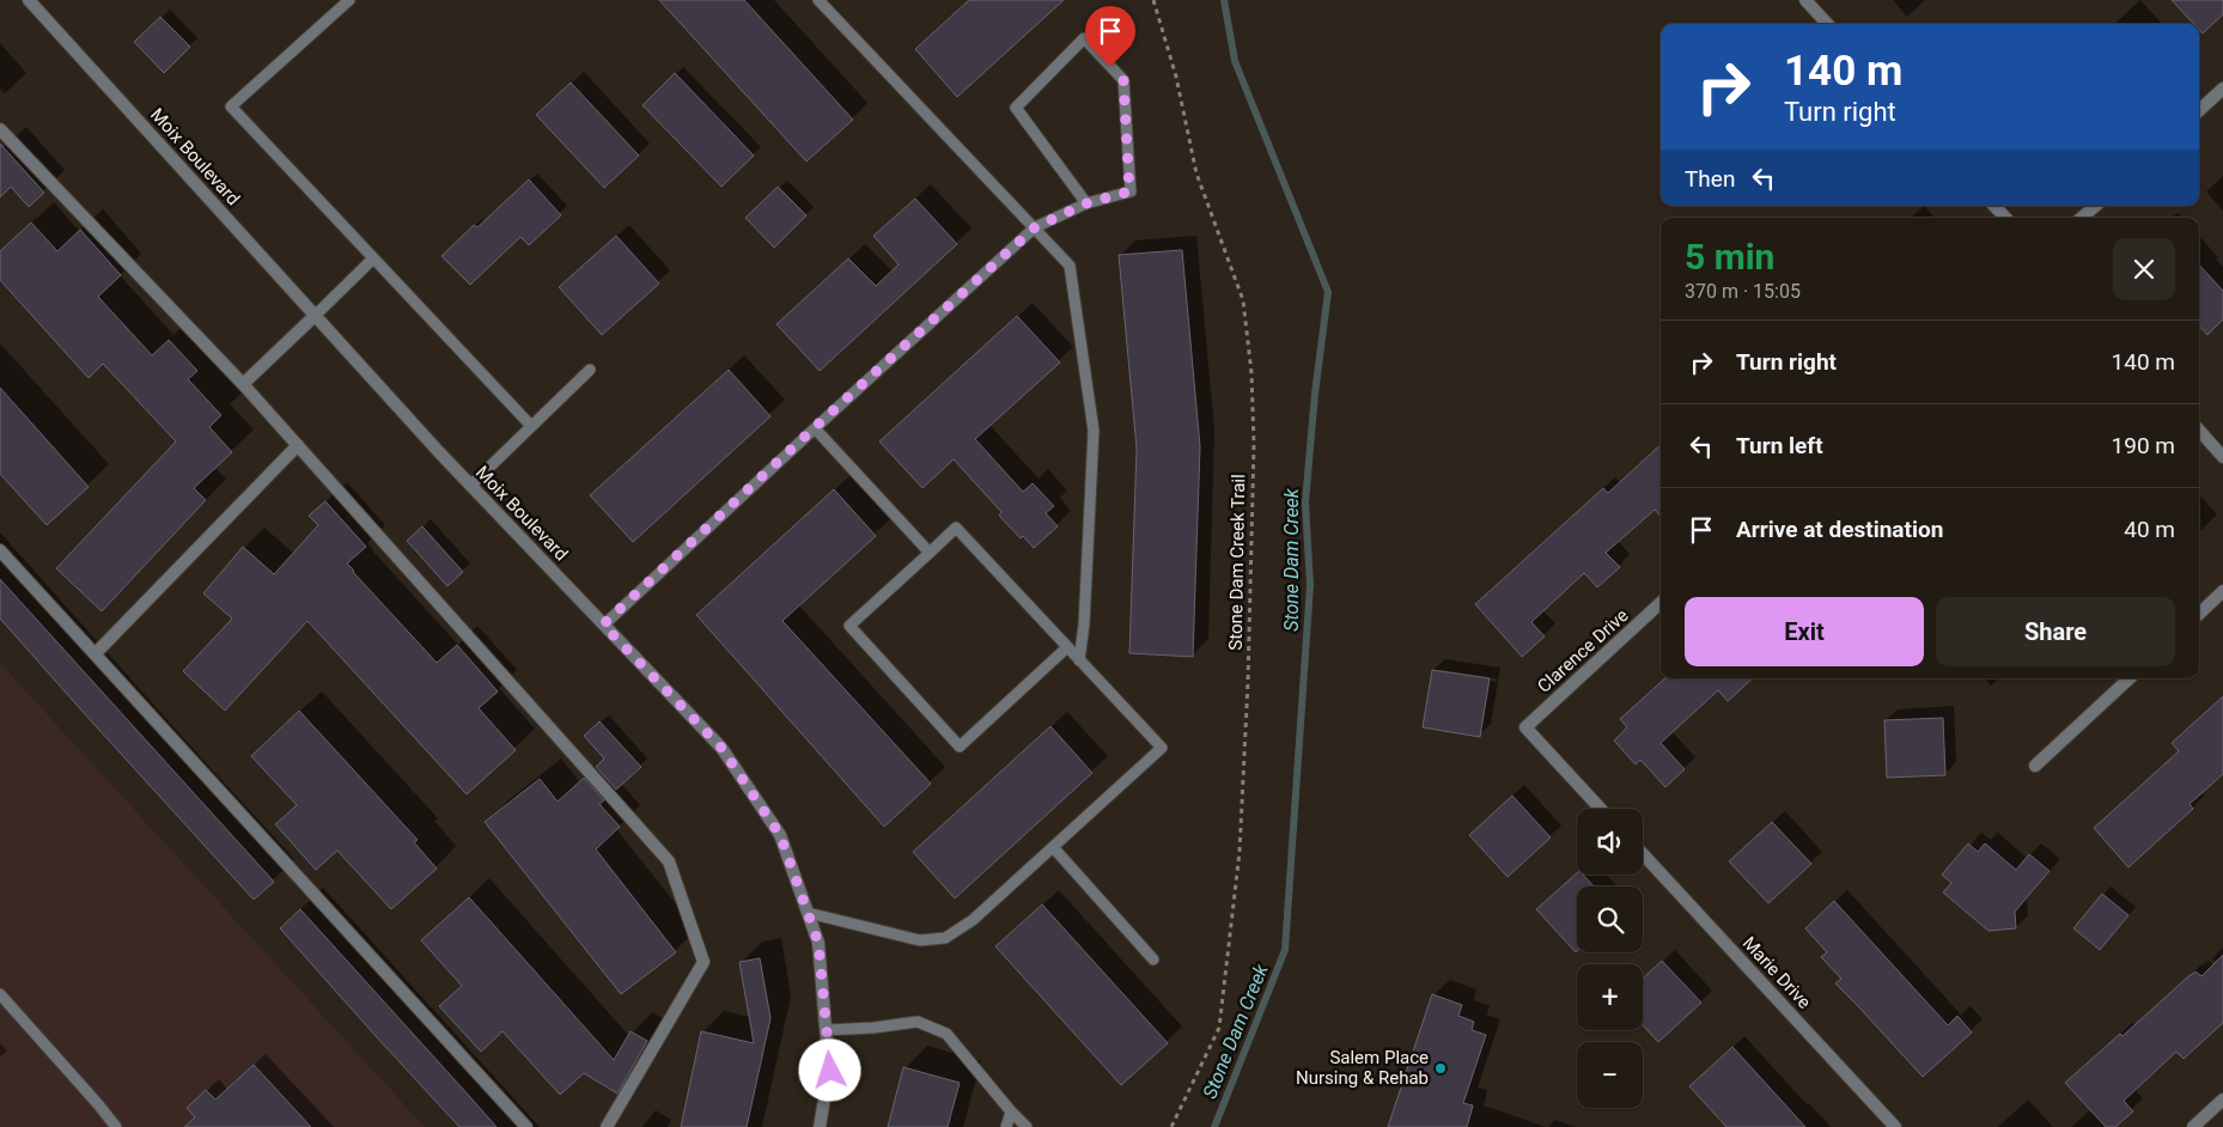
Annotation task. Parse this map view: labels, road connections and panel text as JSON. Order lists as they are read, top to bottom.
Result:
{
  "streets": {
    "street": ["Moix Boulevard", "Clarence Drive", "Marie Drive"],
    "path": ["Stone Dam Creek Trail"]
  },
  "water": ["Stone Dam Creek"],
  "places": ["Salem Place Nursing & Rehab"],
  "page": {
    "turn": ["140 m", "Turn right"],
    "then": "Then",
    "heading": ["5 min", "370 m · 15:05"],
    "list": [
      {
        "name": "Turn right",
        "value": "140 m"
      },
      {
        "name": "Turn left",
        "value": "190 m"
      },
      {
        "name": "Arrive at destination",
        "value": "40 m"
      }
    ],
    "buttons": ["Exit", "Share"],
    "map_buttons": ["+", "−"]
  }
}
